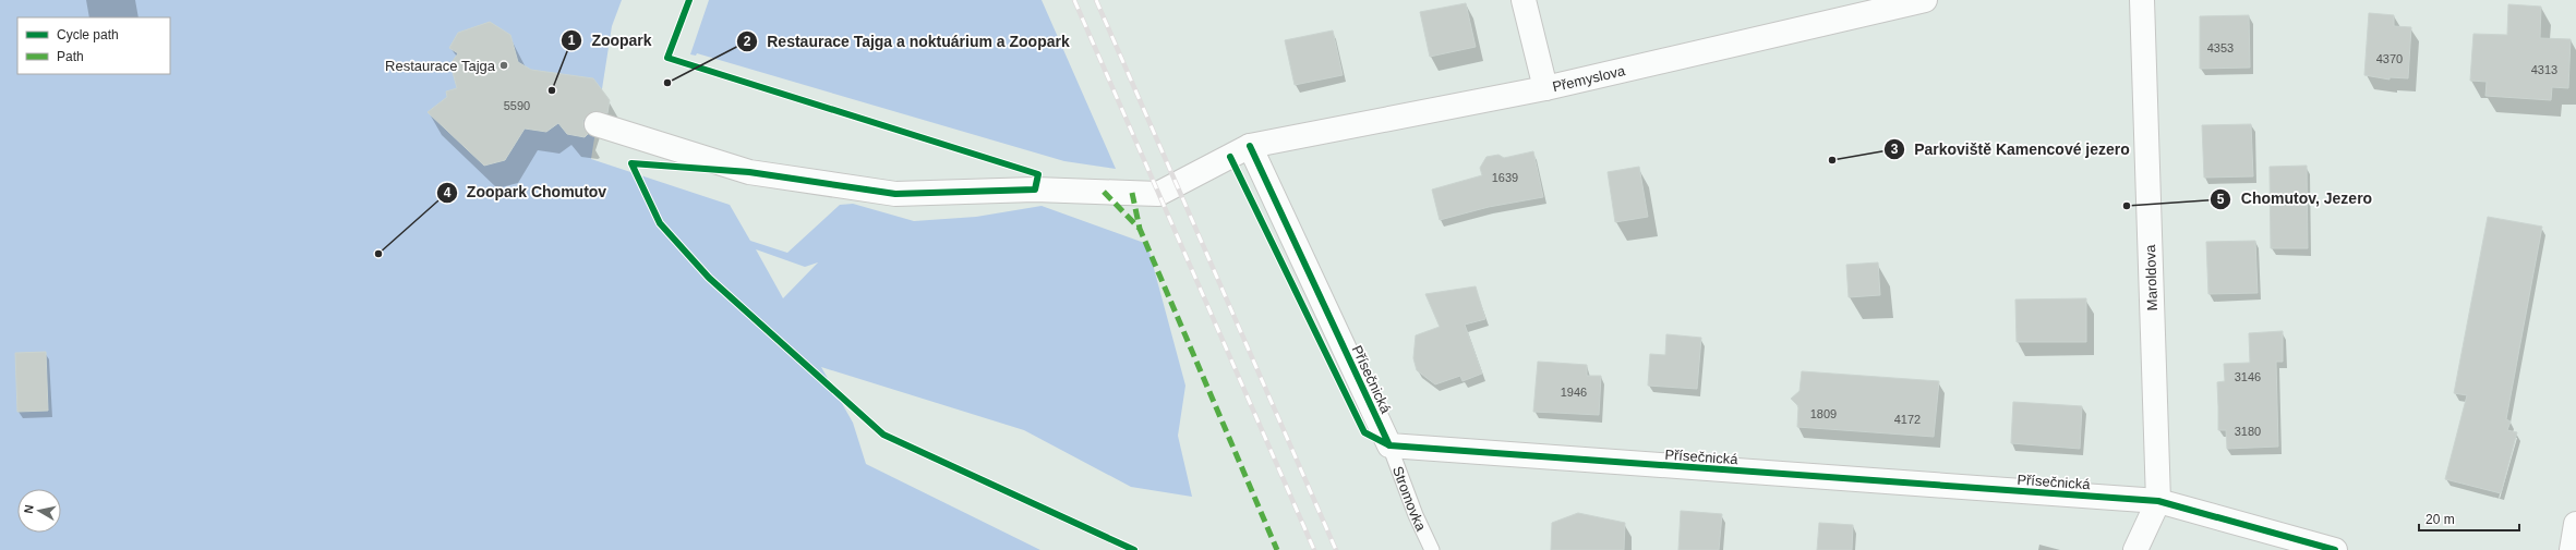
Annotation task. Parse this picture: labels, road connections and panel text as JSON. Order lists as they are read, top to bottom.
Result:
{
  "streets": {
    "street": ["Přemyslova", "Maroldova", "Přísečnická"],
    "lane": ["Stromovka"]
  },
  "crossings": [
    ["Přemyslova", "Přísečnická"],
    ["Maroldova", "Přísečnická"],
    ["Přísečnická", "Stromovka"]
  ],
  "places": [
    "Restaurace Tajga",
    "Restaurace Tajga a noktuárium a Zoopark",
    "Zoopark",
    "Parkoviště Kamencové jezero",
    "Chomutov, Jezero",
    "Zoopark Chomutov"
  ],
  "house_numbers": [
    "4353",
    "4370",
    "4313",
    "5590",
    "1639",
    "3146",
    "1946",
    "1809",
    "4172",
    "3180"
  ],
  "legend": ["Cycle path", "Path"],
  "scale_bar": "20 m",
  "north": "left"
}
